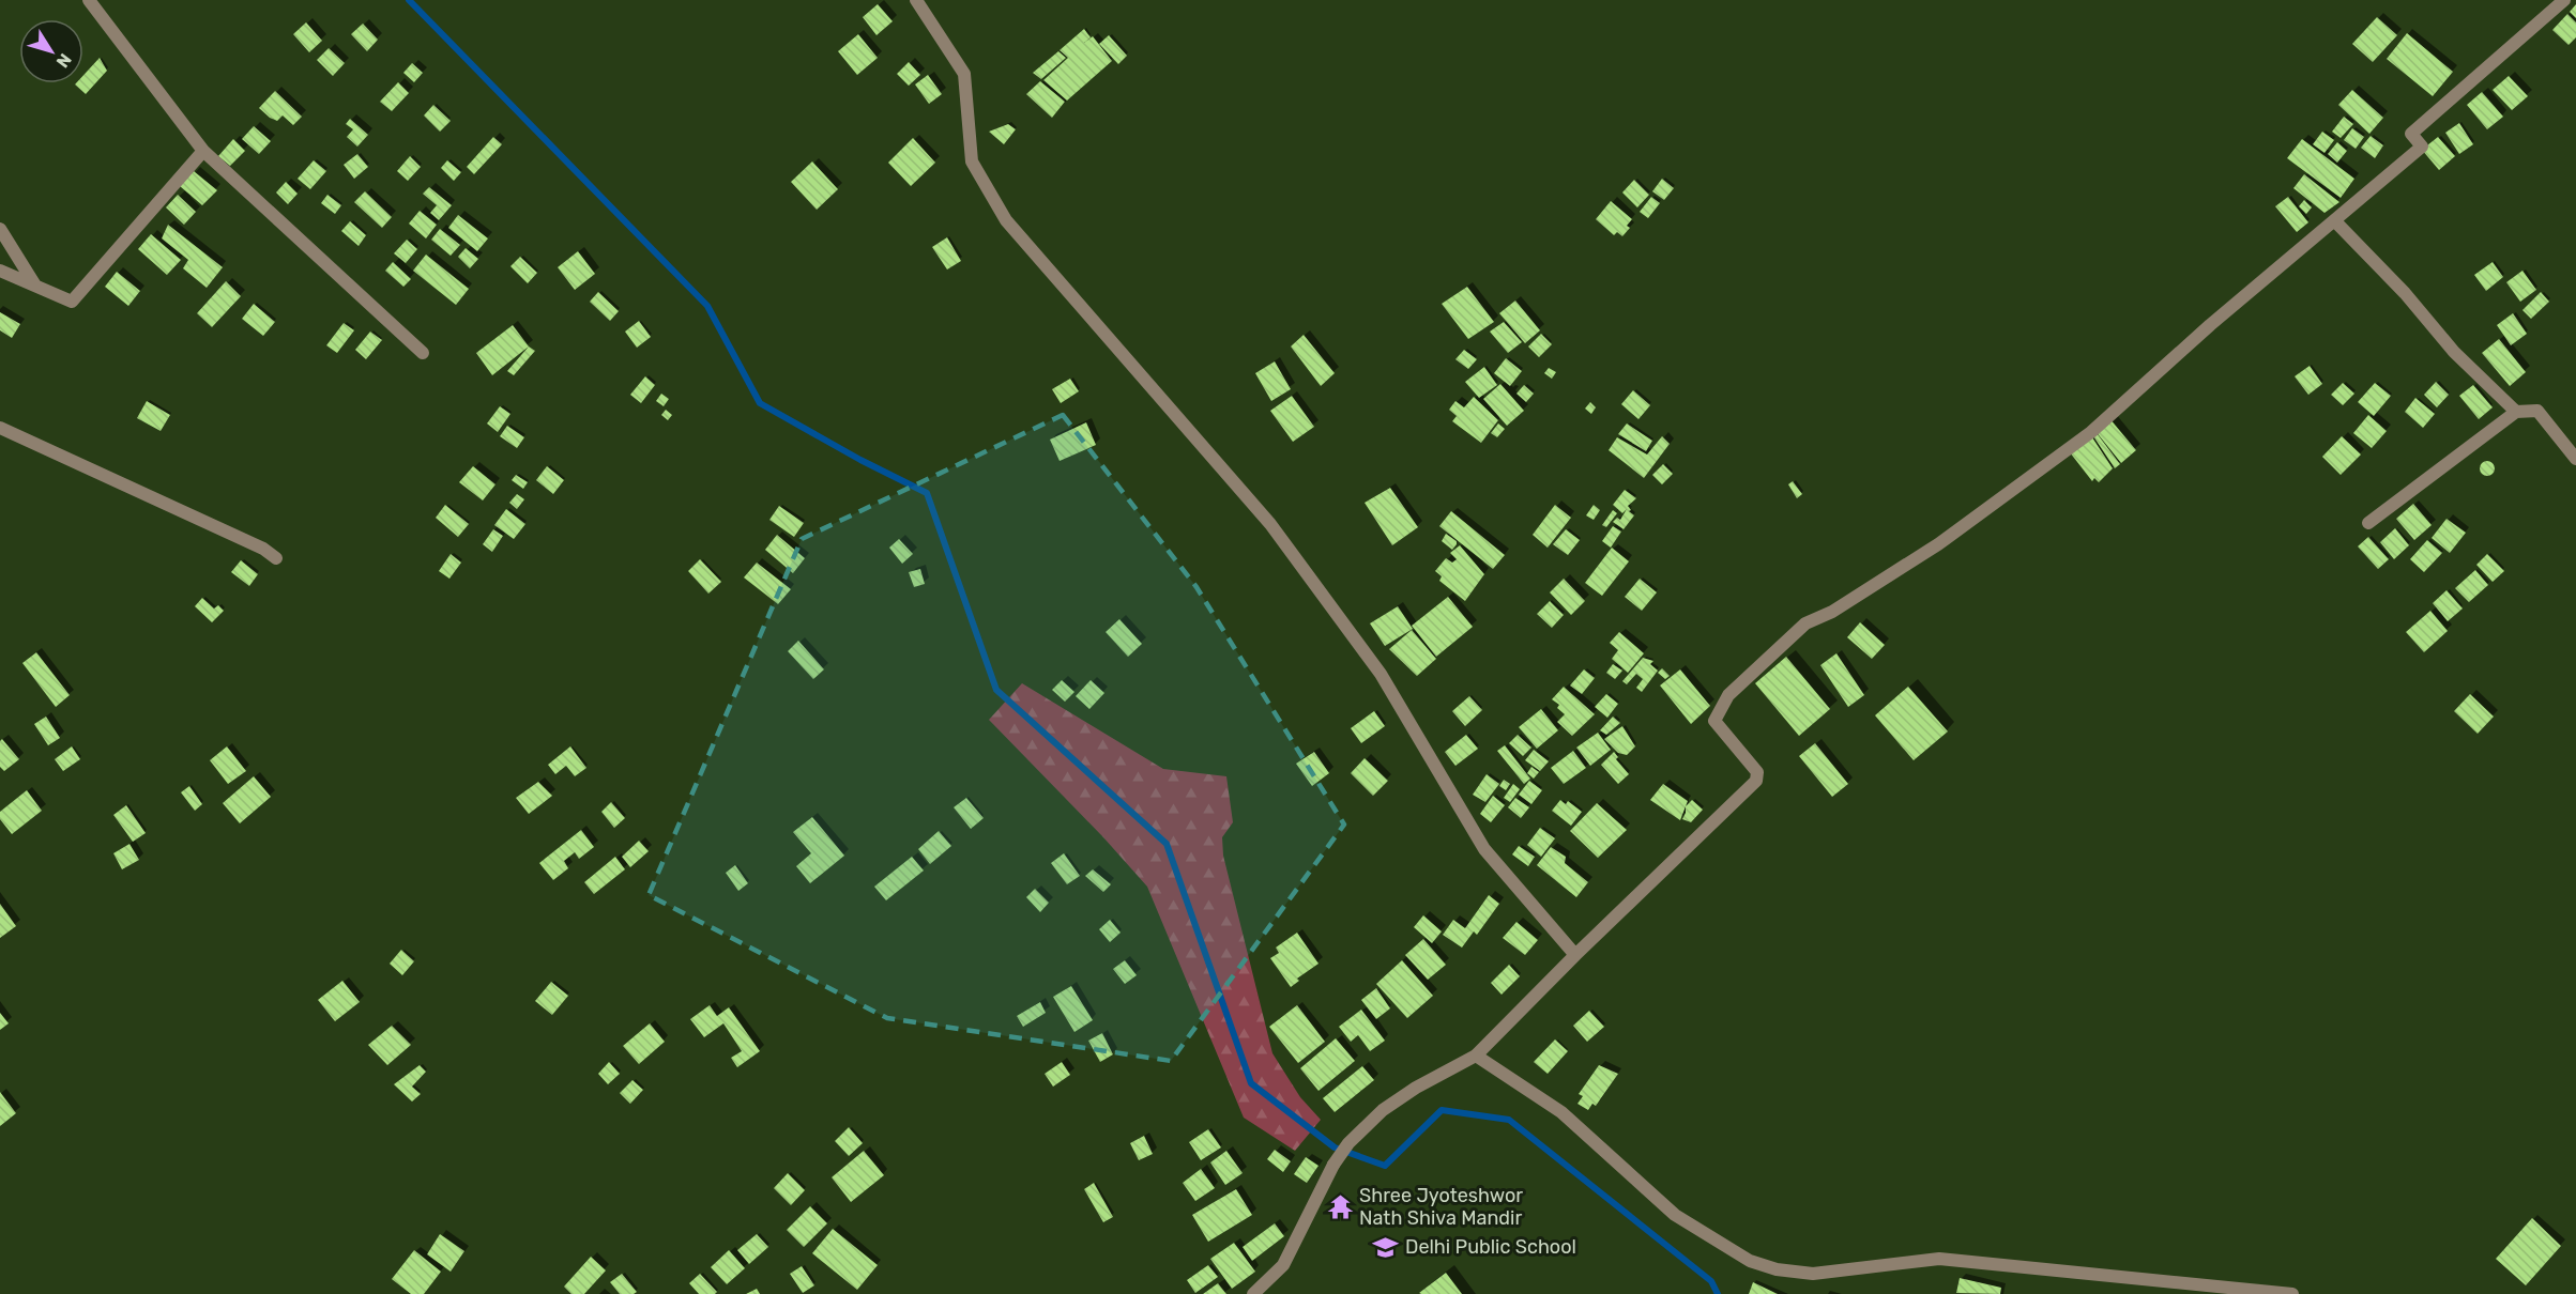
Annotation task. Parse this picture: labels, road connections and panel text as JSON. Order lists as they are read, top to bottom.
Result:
{
  "places": {
    "temple": ["Shree Jyoteshwor Nath Shiva Mandir"],
    "school or university": ["Delhi Public School"]
  },
  "north": "bottom right"
}
